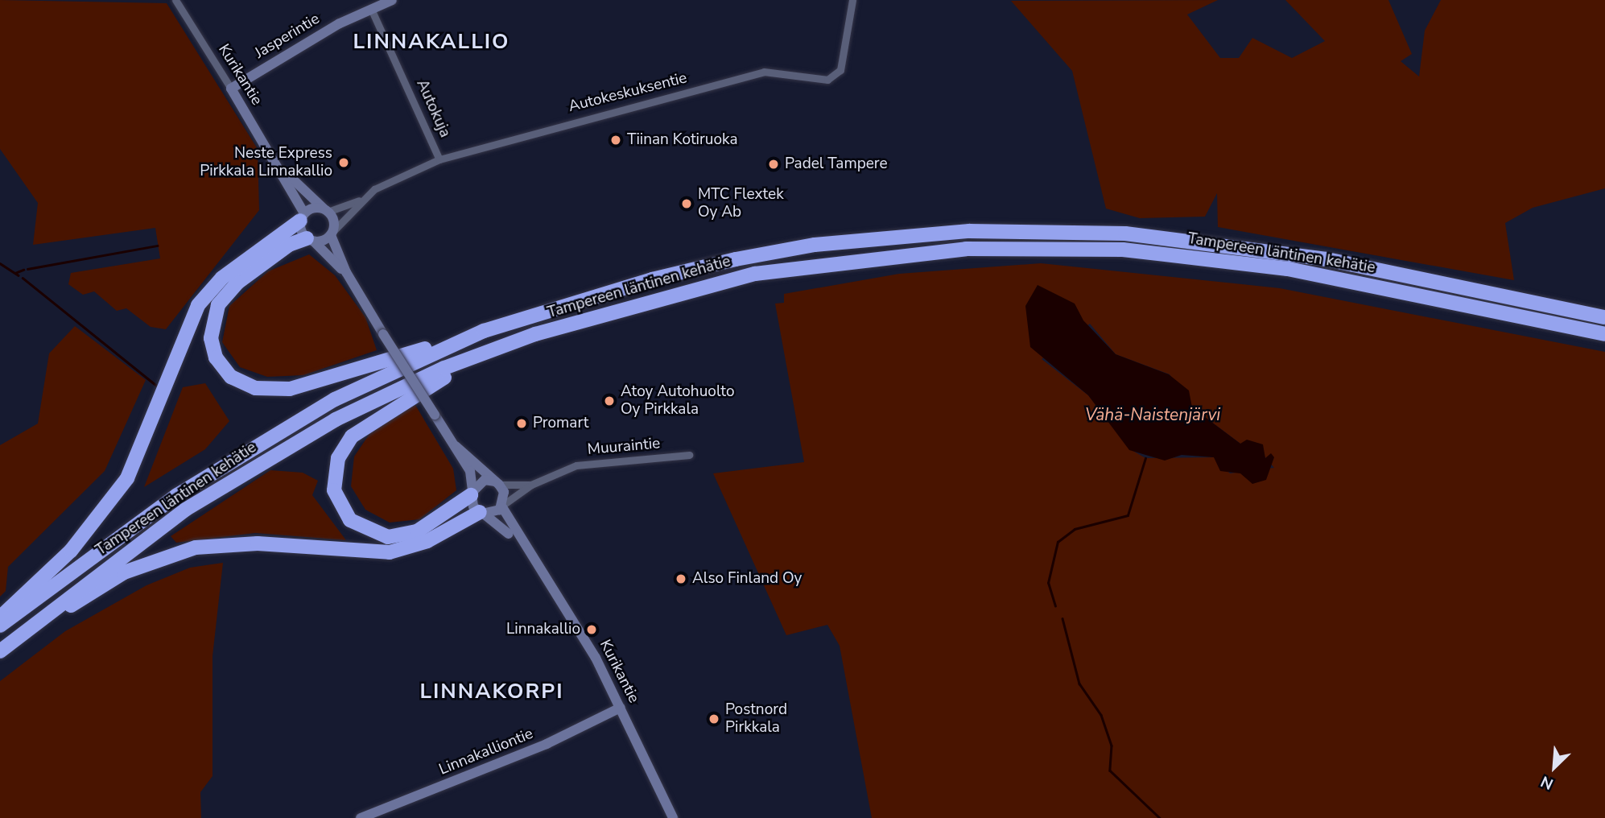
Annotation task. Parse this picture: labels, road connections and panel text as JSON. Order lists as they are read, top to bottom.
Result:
{
  "streets": {
    "highway": ["Tampereen läntinen kehätie"],
    "main road": ["Jasperintie", "Kurikantie", "Linnakalliontie"],
    "street": ["Autokeskuksentie", "Autokuja", "Muuraintie"]
  },
  "crossings": [
    ["Jasperintie", "Kurikantie"],
    ["Jasperintie", "Autokuja"],
    ["Kurikantie", "Autokeskuksentie"],
    ["Kurikantie", "Muuraintie"],
    ["Kurikantie", "Linnakalliontie"],
    ["Autokeskuksentie", "Autokuja"]
  ],
  "districts": ["LINNAKALLIO", "LINNAKORPI"],
  "water": ["Vähä-Naistenjärvi"],
  "places": [
    "Tiinan Kotiruoka",
    "Neste Express Pirkkala Linnakallio",
    "Padel Tampere",
    "MTC Flextek Oy Ab",
    "Atoy Autohuolto Oy Pirkkala",
    "Promart",
    "Also Finland Oy",
    "Linnakallio",
    "Postnord Pirkkala"
  ],
  "north": "bottom left"
}
